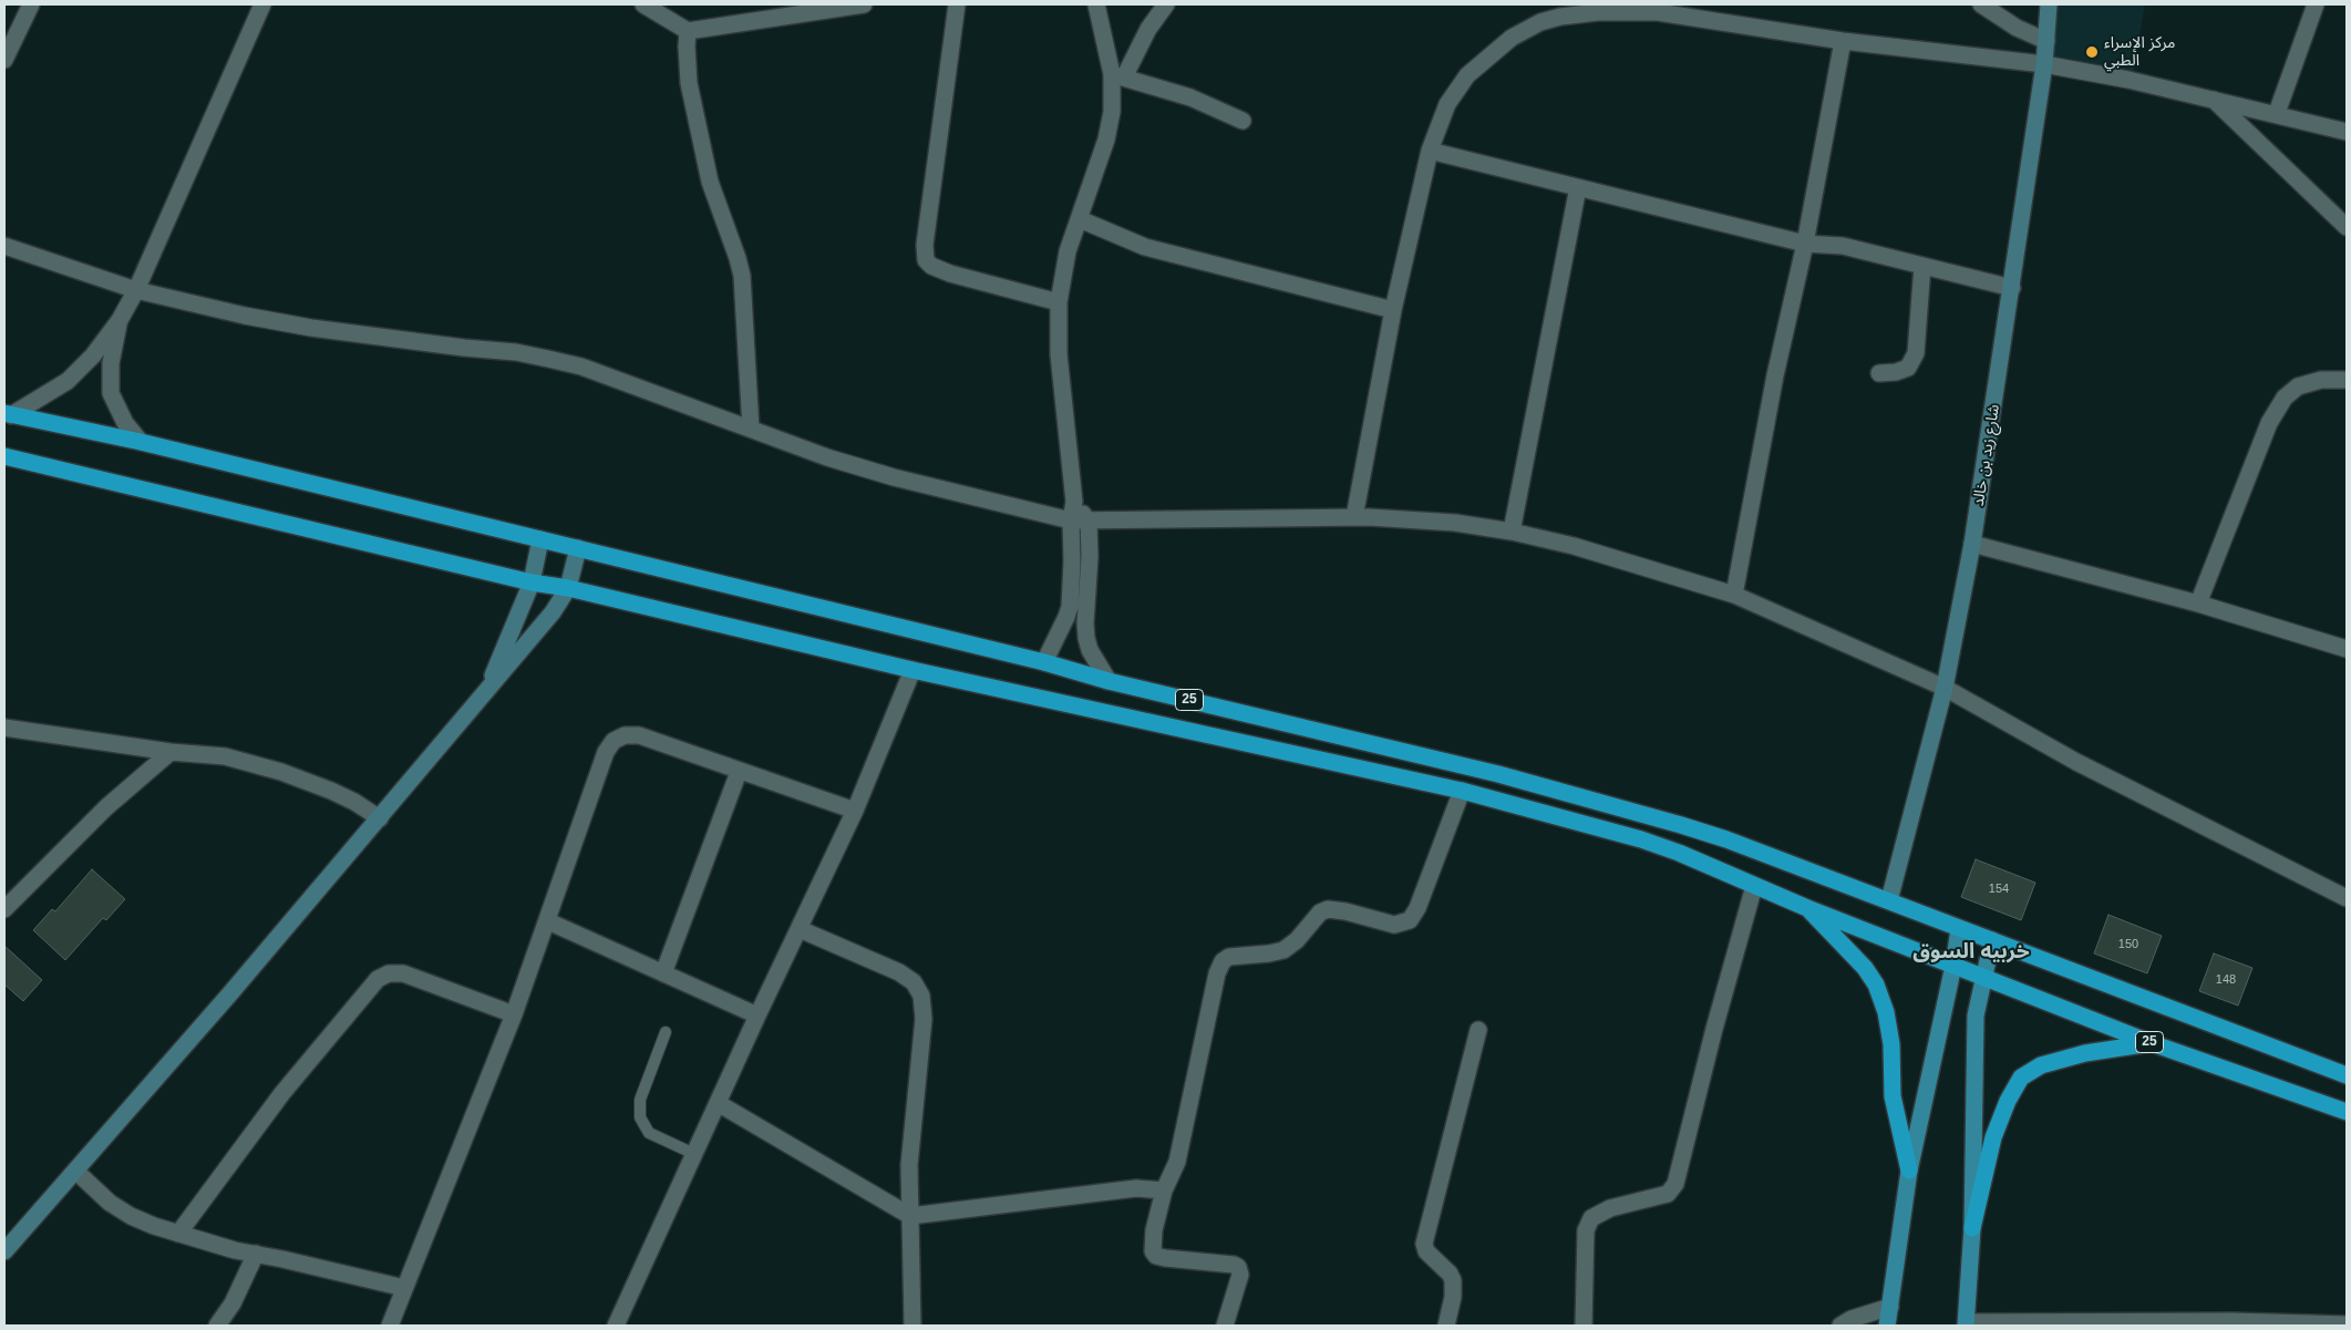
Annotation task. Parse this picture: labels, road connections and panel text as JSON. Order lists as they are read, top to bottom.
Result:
{
  "streets": {
    "highway": ["25"],
    "street": ["شارع زيد بن خالد"]
  },
  "crossings": [
    ["شارع زيد بن خالد", "25"]
  ],
  "districts": ["خربیه السوق"],
  "places": ["مركز الإسراء الطبي"],
  "house_numbers": ["154", "150", "148"]
}
